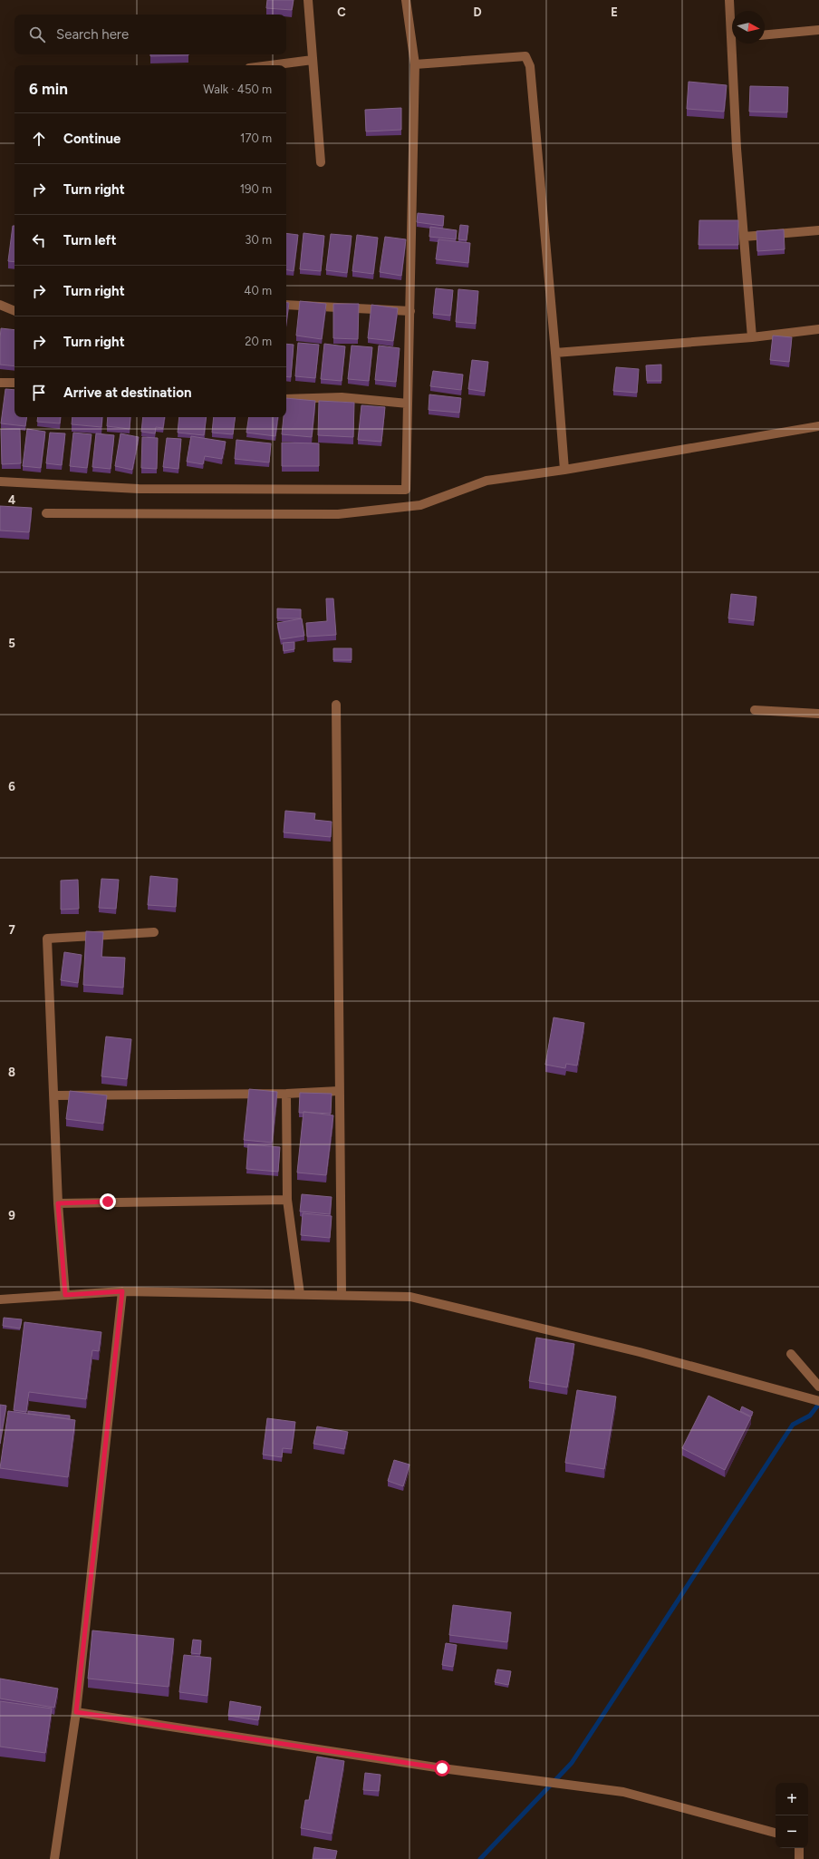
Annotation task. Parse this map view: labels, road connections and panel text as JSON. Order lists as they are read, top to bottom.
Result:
{
  "north": "right",
  "page": {
    "search": "Search here",
    "heading": ["6 min", "Walk · 450 m"],
    "list": [
      ["Continue", "170 m"],
      ["Turn right", "190 m"],
      ["Turn left", "30 m"],
      ["Turn right", "40 m"],
      ["Turn right", "20 m"],
      "Arrive at destination"
    ],
    "map_buttons": ["+", "−"]
  },
  "grid": {
    "columns": ["C", "D", "E"],
    "rows": [
      "4",
      "5",
      "6",
      "7",
      "8",
      "9"
    ]
  }
}
